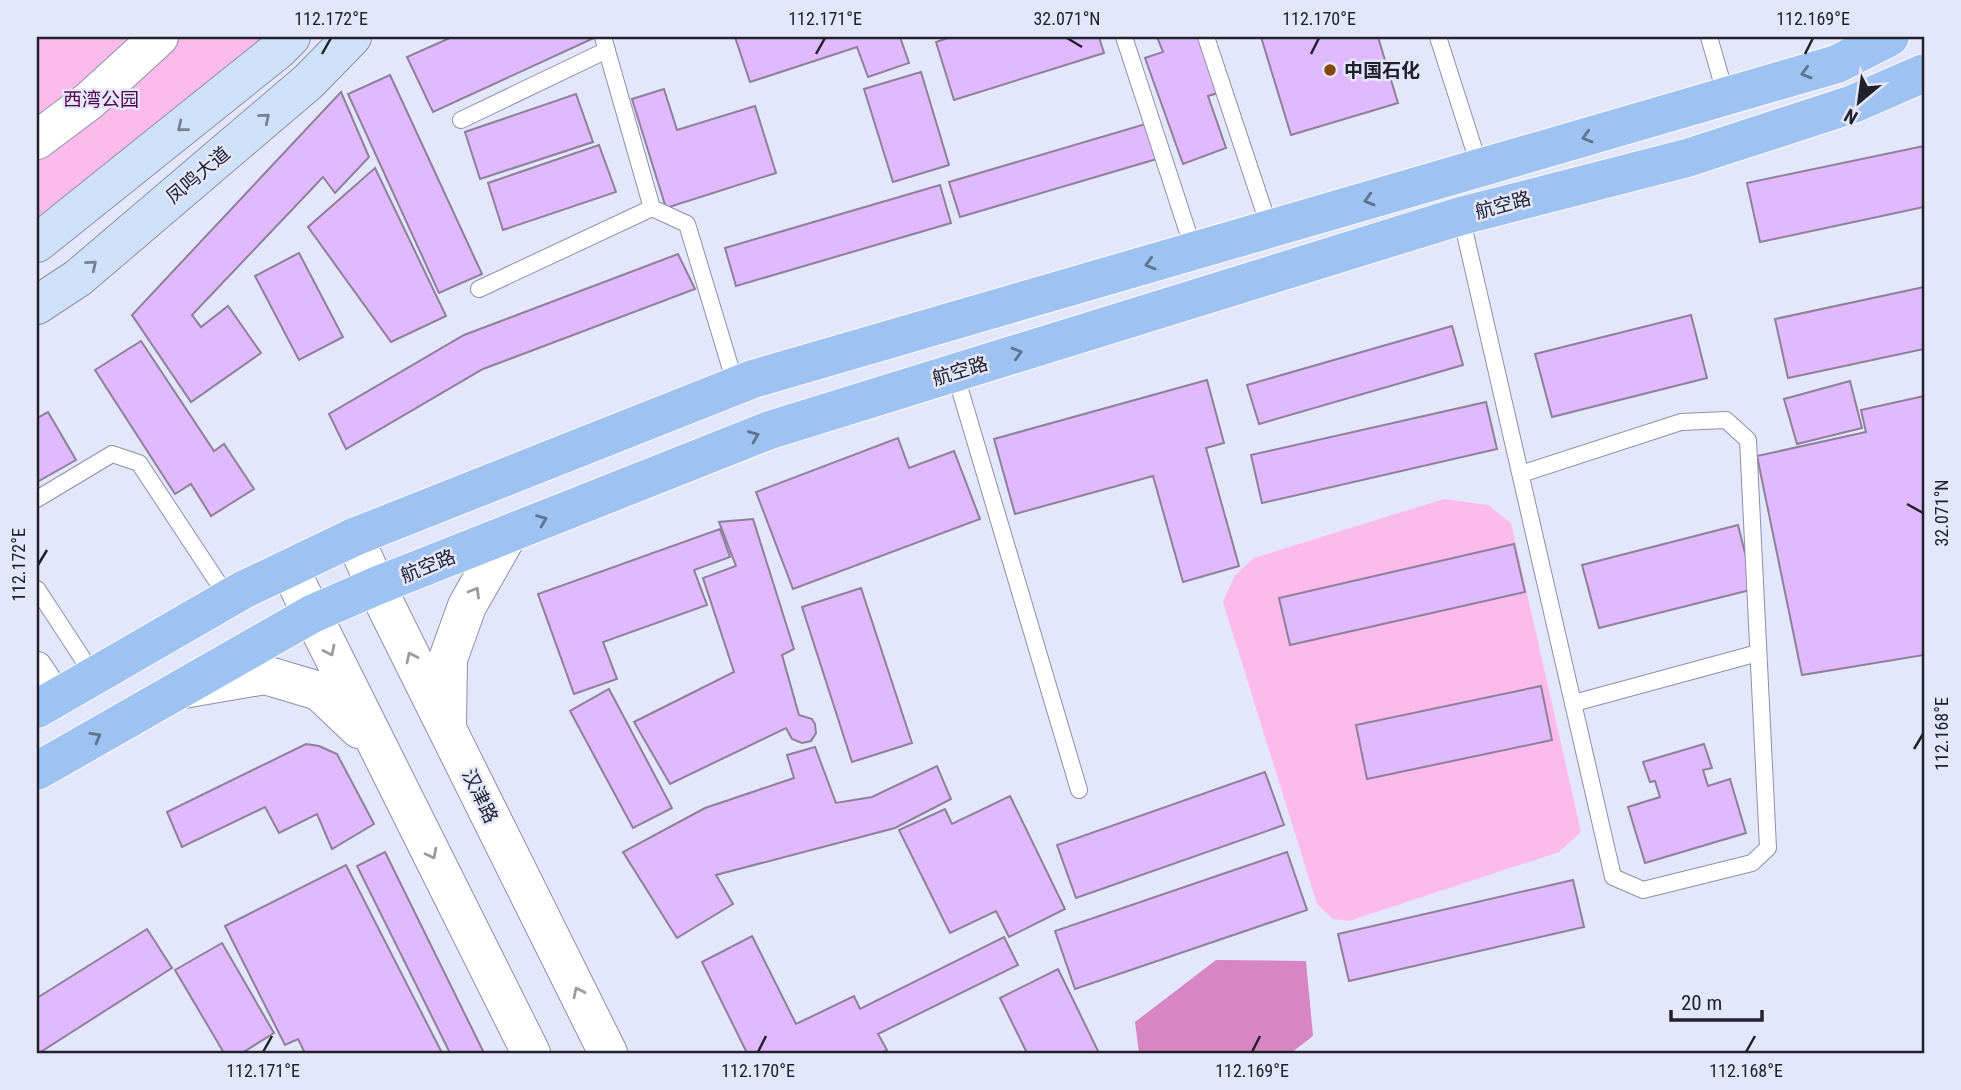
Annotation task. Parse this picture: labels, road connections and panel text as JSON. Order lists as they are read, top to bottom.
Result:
{
  "streets": {
    "main road": ["凤鸣大道", "航空路"],
    "street": ["汉津路"]
  },
  "crossings": [
    ["航空路", "汉津路"]
  ],
  "parks": ["西湾公园"],
  "places": ["中国石化"],
  "scale_bar": "20 m",
  "north": "bottom left",
  "coordinates": [
    "112.172°E",
    "112.171°E",
    "32.071°N",
    "112.170°E",
    "112.169°E",
    "112.168°E"
  ]
}
